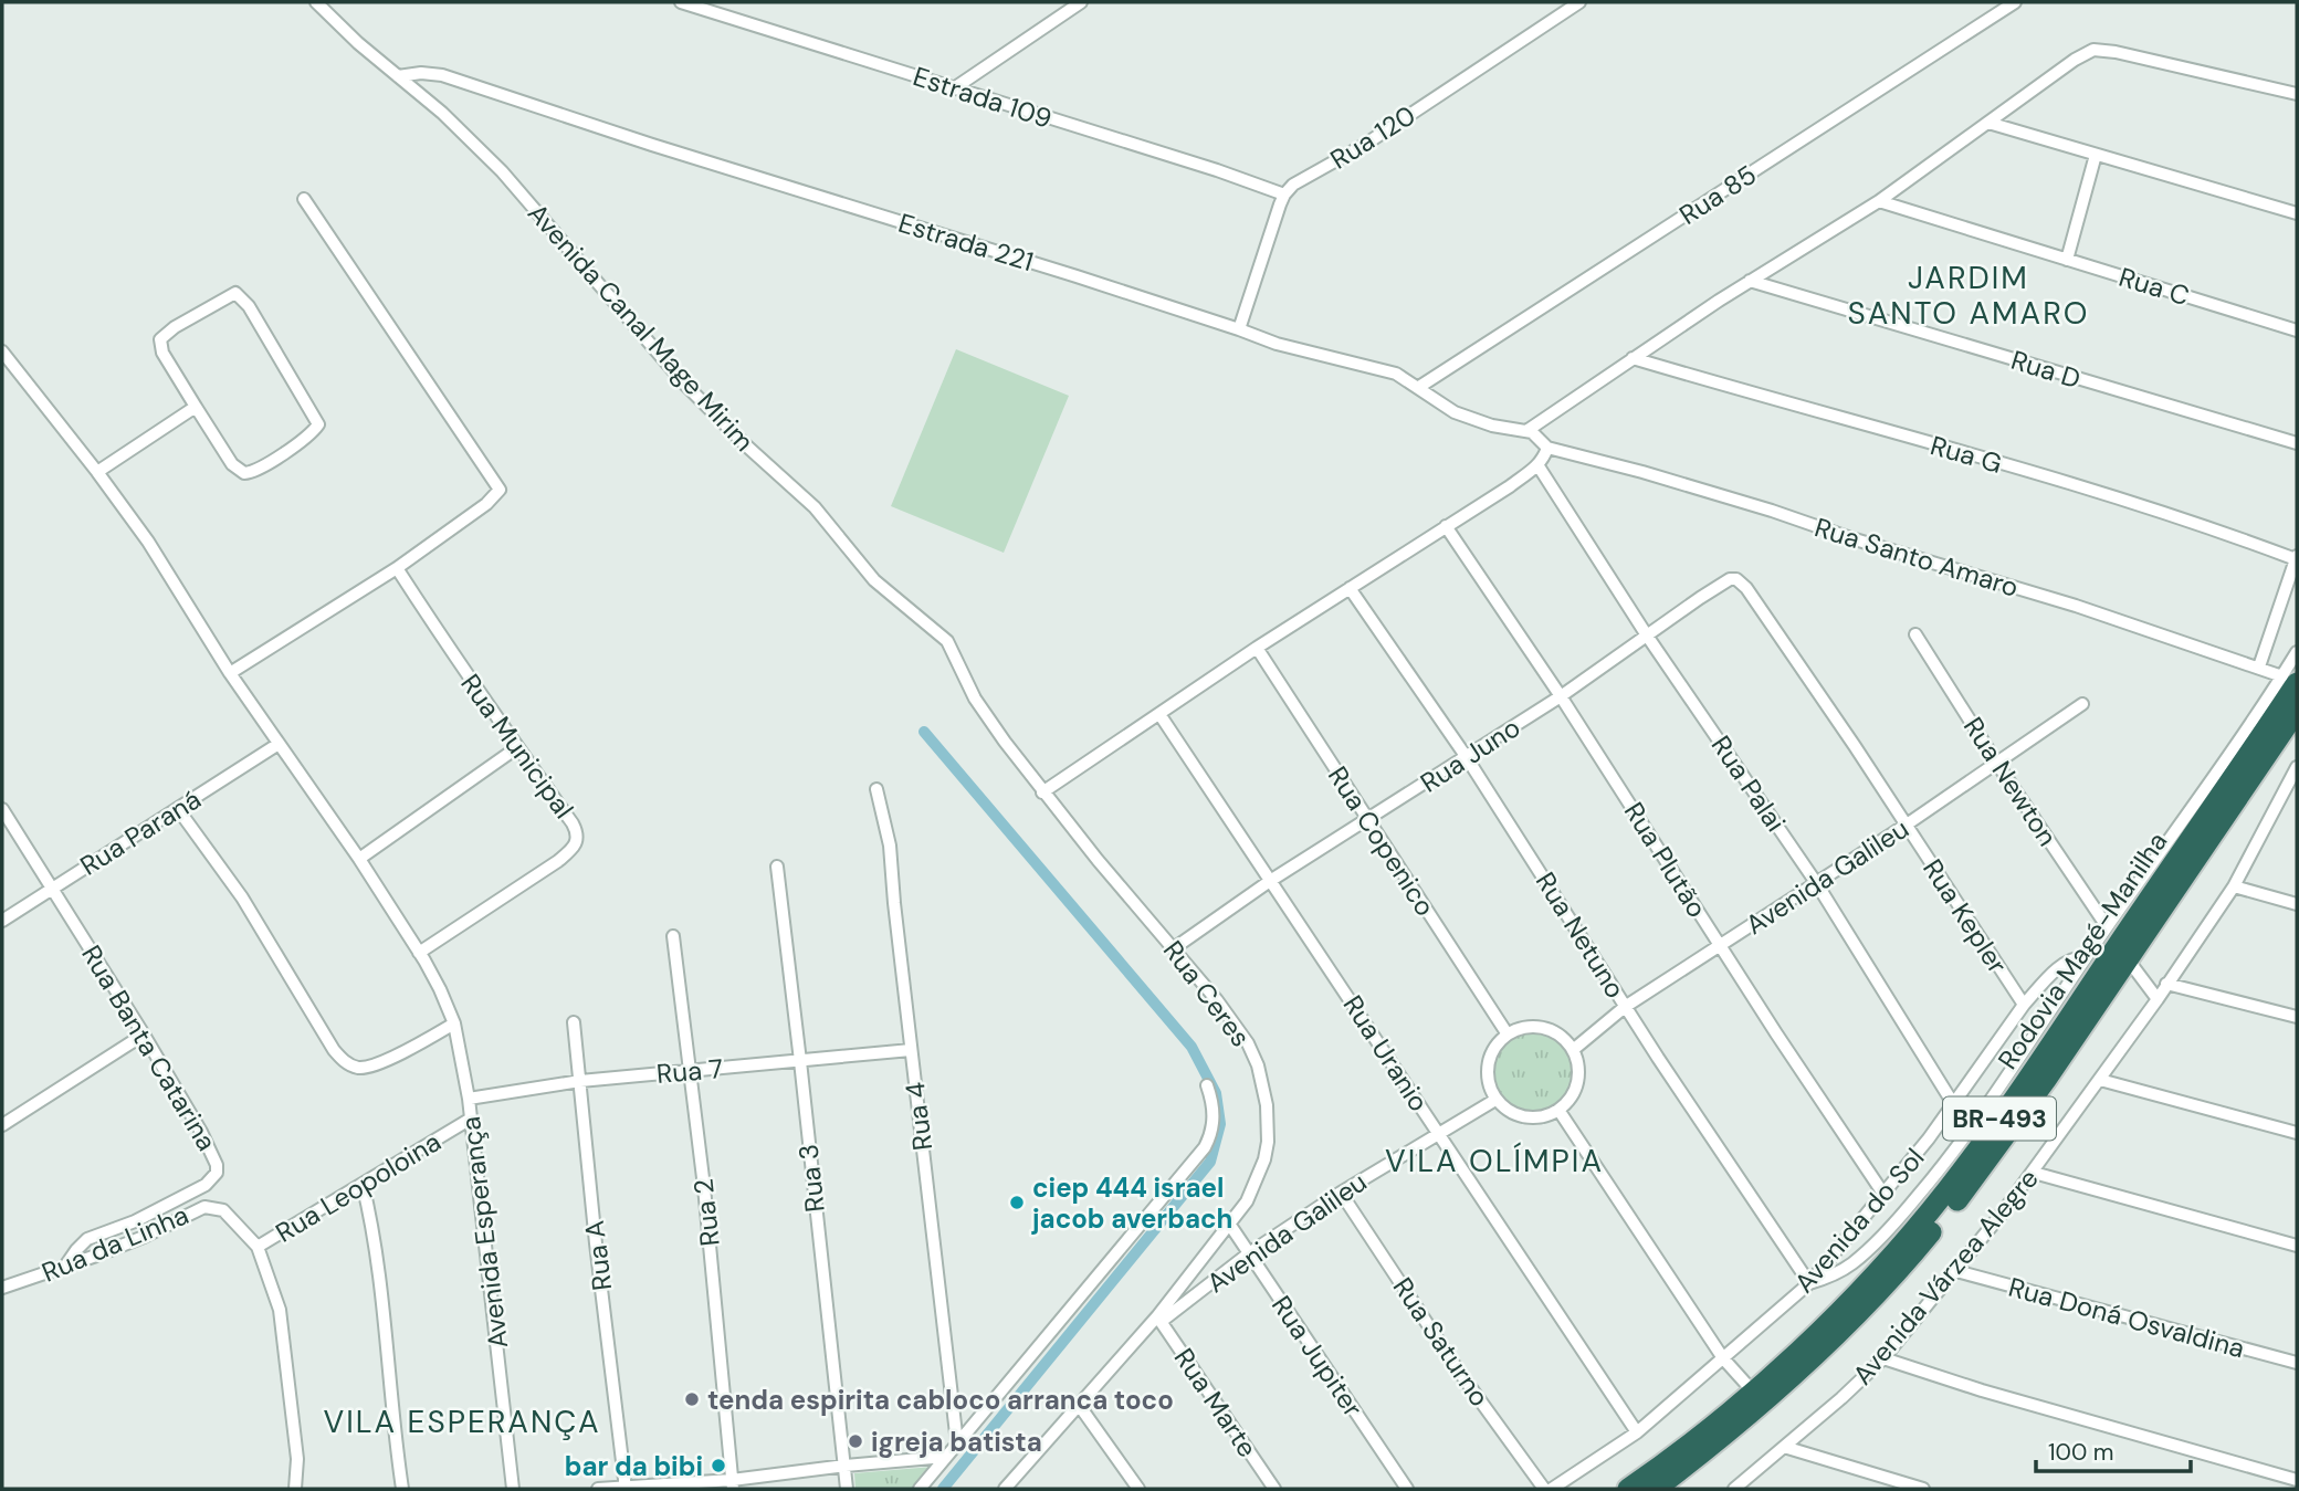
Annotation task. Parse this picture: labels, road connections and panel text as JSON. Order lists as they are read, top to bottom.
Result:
{
  "streets": {
    "highway": ["Rodovia Magé-Manilha", "BR-493"],
    "street": [
      "Estrada 109",
      "Rua 120",
      "Rua 85",
      "Estrada 221",
      "Rua C",
      "Avenida Canal Mage Mirim",
      "Rua D",
      "Rua G",
      "Rua Santo Amaro",
      "Rua Municipal",
      "Rua Juno",
      "Rua Newton",
      "Rua Palai",
      "Rua Paraná",
      "Rua Copenico",
      "Rua Plutão",
      "Avenida Galileu",
      "Rua Kepler",
      "Rua Netuno",
      "Rua Ceres",
      "Rua Banta Catarina",
      "Rua Uranio",
      "Rua 7",
      "Rua 4",
      "Rua 3",
      "Rua Leopoloina",
      "Rua 2",
      "Avenida do Sol",
      "Avenida Esperança",
      "Rua da Linha",
      "Rua A",
      "Avenida Várzea Alegre",
      "Rua Doná Osvaldina",
      "Rua Saturno",
      "Rua Jupiter",
      "Rua Marte"
    ]
  },
  "crossings": [
    ["Estrada 109", "Rua 120"],
    ["Rua 85", "Estrada 221"],
    ["Estrada 221", "Avenida Canal Mage Mirim"],
    ["Avenida Canal Mage Mirim", "Rua Ceres"],
    ["Rua Santo Amaro", "Rodovia Magé-Manilha"],
    ["Rua Juno", "Rua Palai"],
    ["Rua Juno", "Rua Copenico"],
    ["Rua Juno", "Rua Plutão"],
    ["Rua Juno", "Rua Kepler"],
    ["Rua Juno", "Rua Netuno"],
    ["Rua Juno", "Rua Ceres"],
    ["Rua Juno", "Rua Uranio"],
    ["Rua Newton", "Avenida Galileu"],
    ["Rua Palai", "Avenida Galileu"],
    ["Rua Palai", "Avenida do Sol"],
    ["Rua Paraná", "Rua Banta Catarina"],
    ["Rua Copenico", "Avenida Galileu"],
    ["Rua Plutão", "Avenida Galileu"],
    ["Rua Plutão", "Avenida do Sol"],
    ["Avenida Galileu", "Rua Kepler"],
    ["Avenida Galileu", "Rua Netuno"],
    ["Avenida Galileu", "Rua Ceres"],
    ["Avenida Galileu", "Rua Uranio"],
    ["Avenida Galileu", "Rua Saturno"],
    ["Avenida Galileu", "Rua Jupiter"],
    ["Avenida Galileu", "Rua Marte"],
    ["Rua Kepler", "Avenida do Sol"],
    ["Rua Netuno", "Avenida do Sol"],
    ["Rua Ceres", "Rua Jupiter"],
    ["Rua Ceres", "Rua Marte"],
    ["Rua Banta Catarina", "Rua da Linha"],
    ["Rua Uranio", "Avenida do Sol"],
    ["Rua 7", "Rua 4"],
    ["Rua 7", "Rua 3"],
    ["Rua 7", "Rua 2"],
    ["Rua 7", "Avenida Esperança"],
    ["Rua 7", "Rua A"],
    ["Rua Leopoloina", "Avenida Esperança"],
    ["Rua Leopoloina", "Rua da Linha"],
    ["Avenida Várzea Alegre", "Rua Doná Osvaldina"]
  ],
  "districts": ["JARDIM SANTO AMARO", "VILA OLÍMPIA", "VILA ESPERANÇA"],
  "places": [
    "ciep 444 israel jacob averbach",
    "tenda espirita cabloco arranca toco",
    "igreja batista",
    "bar da bibi"
  ],
  "scale_bar": "100 m"
}
